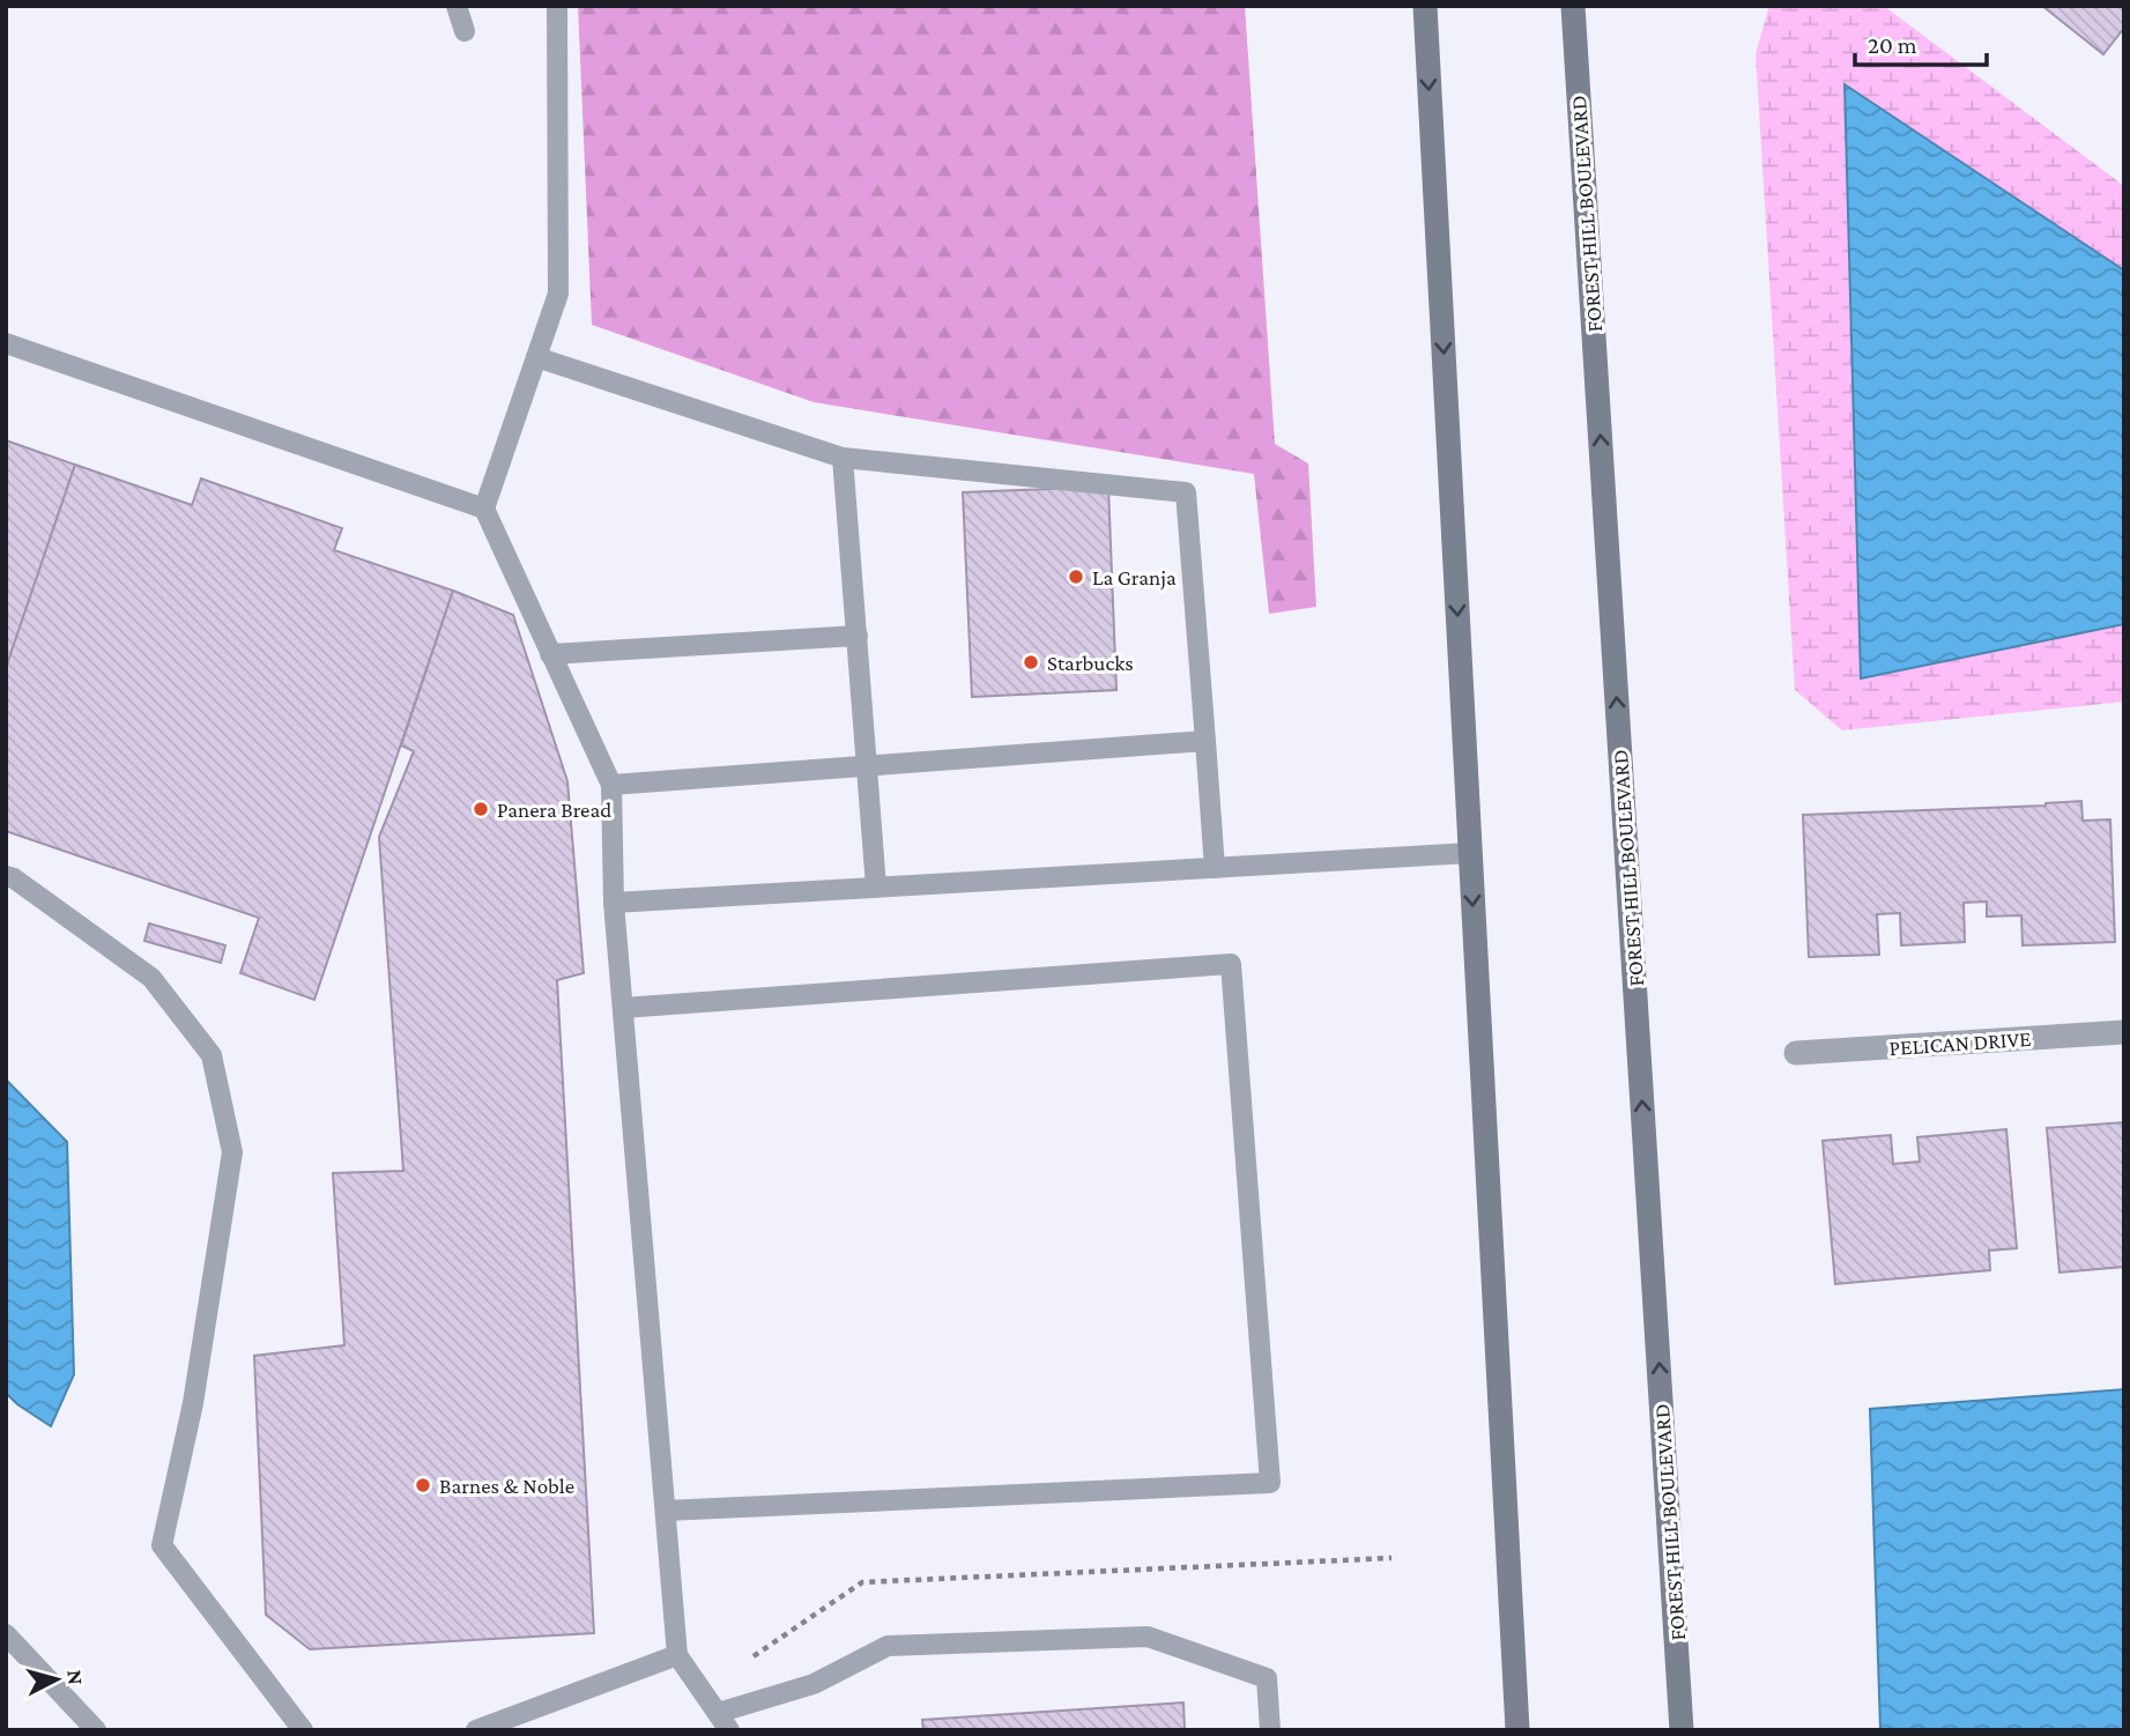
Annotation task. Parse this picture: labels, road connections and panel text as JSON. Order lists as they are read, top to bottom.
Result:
{
  "streets": {
    "main road": ["FOREST HILL BOULEVARD"],
    "street": ["PELICAN DRIVE"]
  },
  "places": [
    "La Granja",
    "Starbucks",
    "Panera Bread",
    "Barnes & Noble"
  ],
  "scale_bar": "20 m",
  "north": "right"
}
